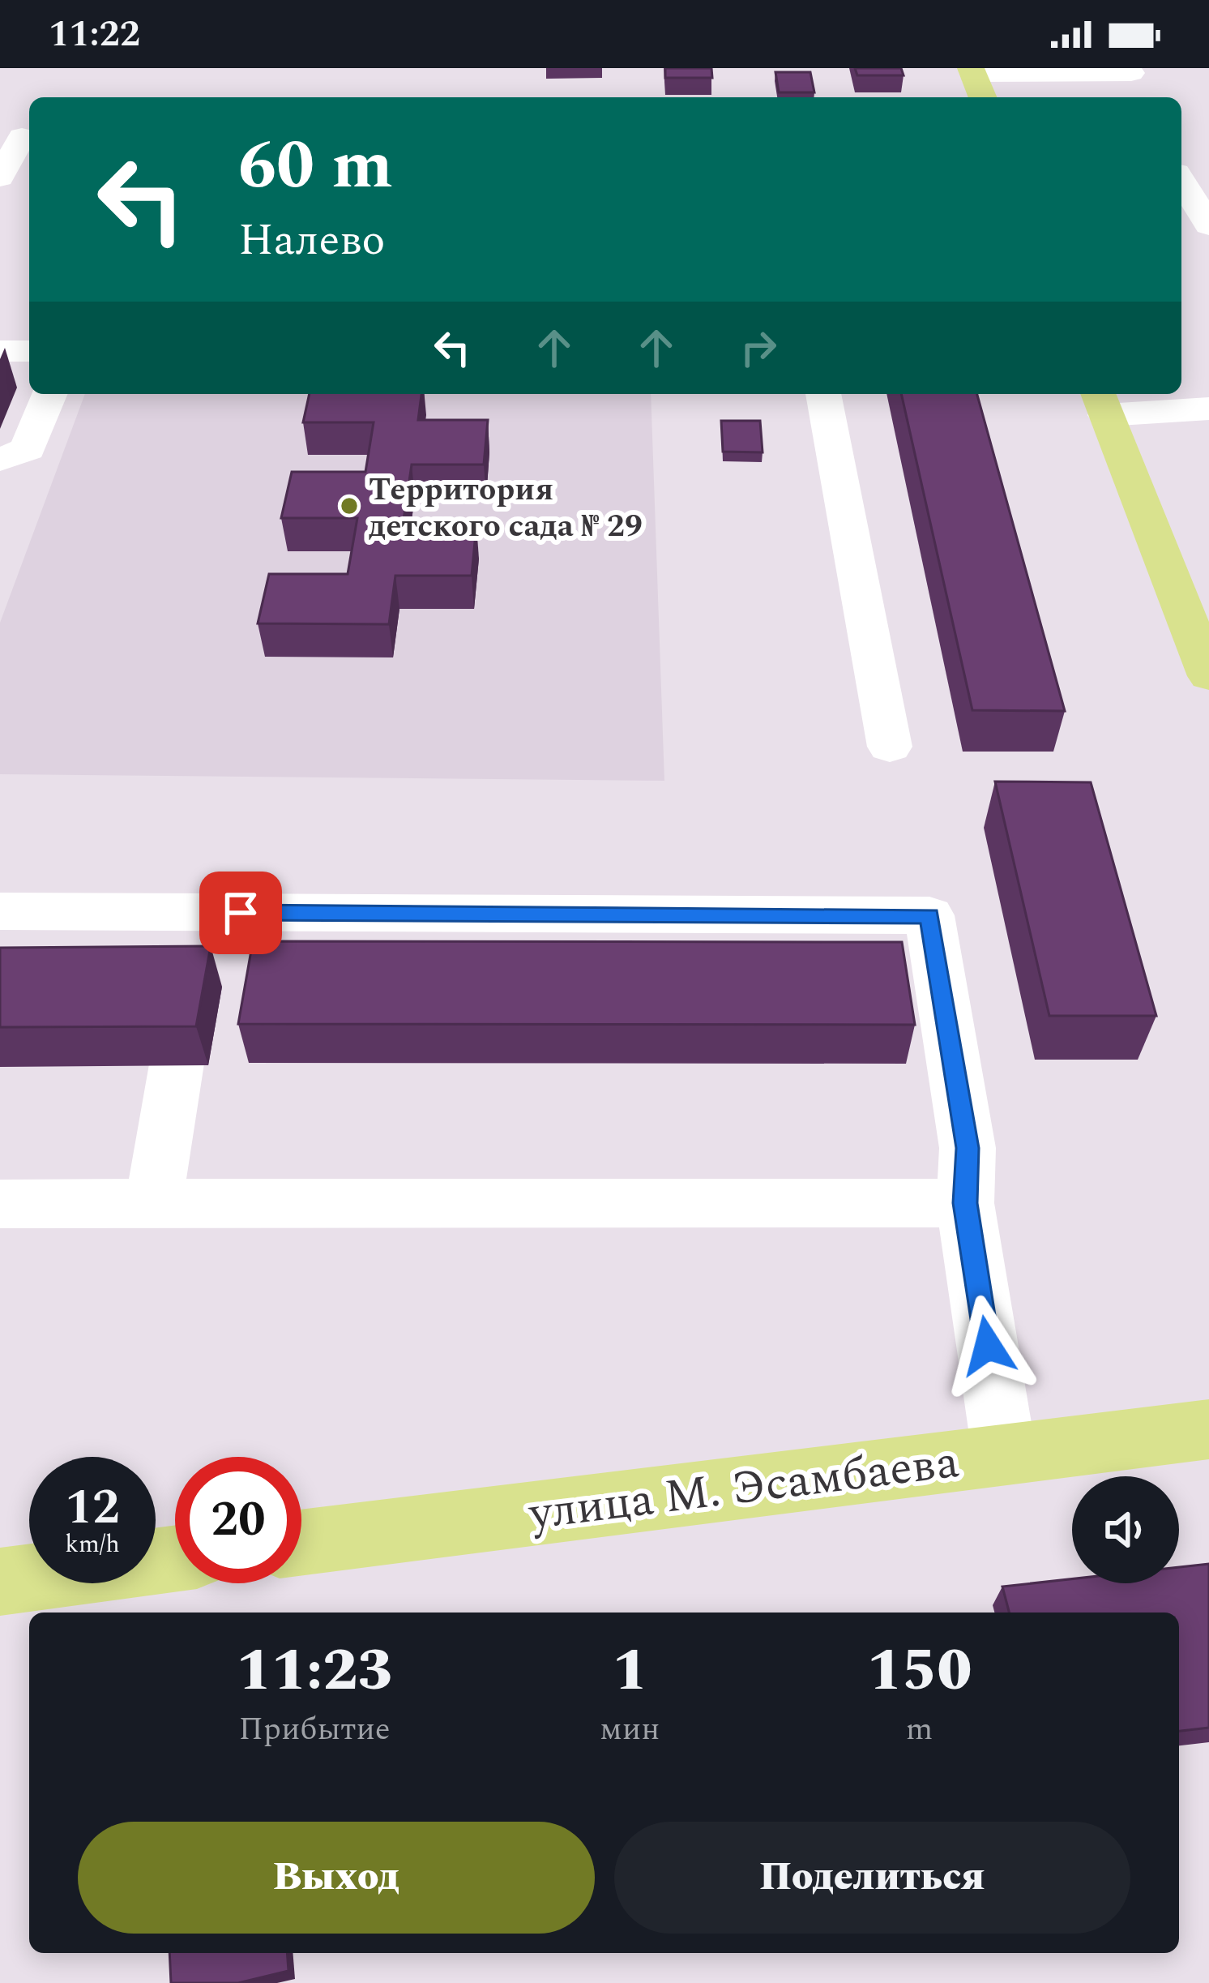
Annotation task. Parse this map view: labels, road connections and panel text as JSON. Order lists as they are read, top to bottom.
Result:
{
  "streets": {
    "main road": ["улица М. Эсамбаева"]
  },
  "places": ["Территория детского сада № 29"],
  "page": {
    "status": "11:22",
    "turn": ["60 m", "Налево"],
    "speed": "12 km/h",
    "limit": "20",
    "eta": [
      "11:23",
      "Прибытие",
      "1",
      "мин",
      "150",
      "m"
    ],
    "buttons": ["Выход", "Поделиться"]
  }
}
